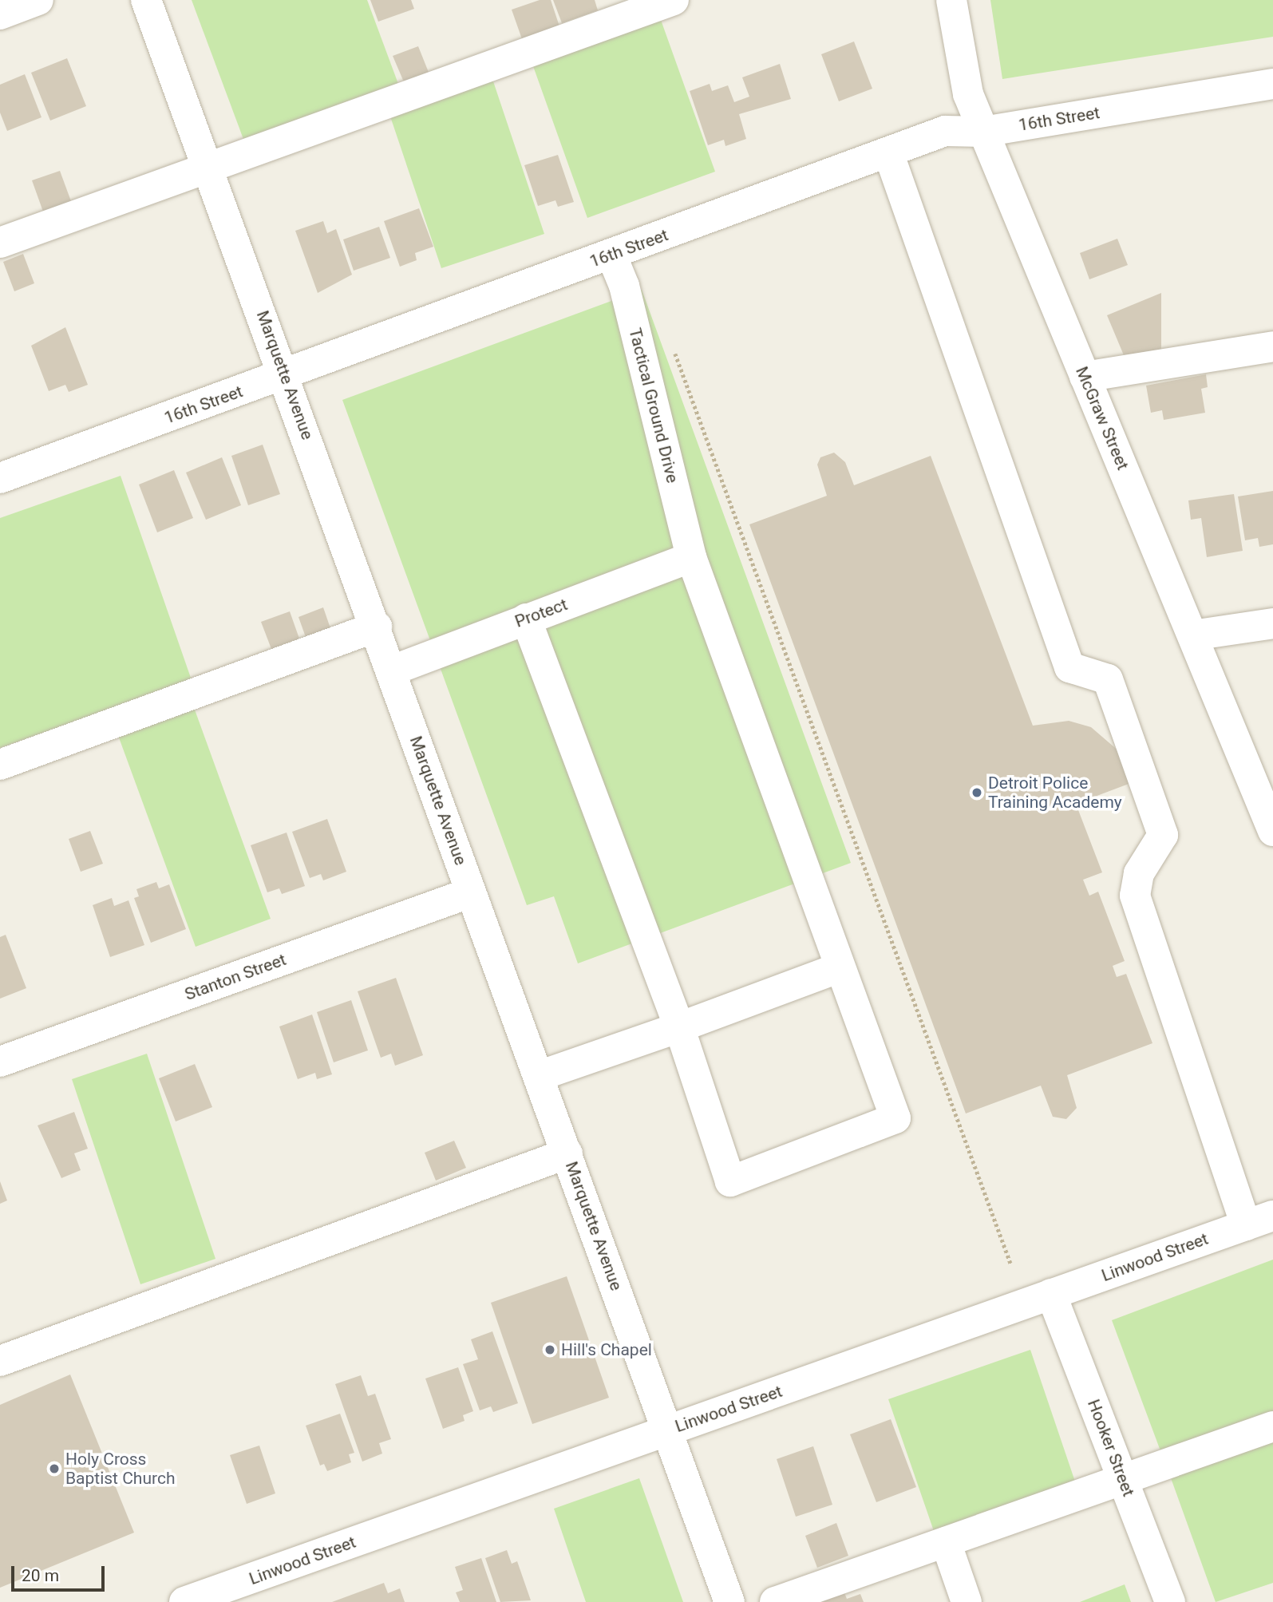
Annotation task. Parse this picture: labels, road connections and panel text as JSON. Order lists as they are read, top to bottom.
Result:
{
  "streets": {
    "street": [
      "16th Street",
      "Marquette Avenue",
      "Tactical Ground Drive",
      "McGraw Street",
      "Protect",
      "Stanton Street",
      "Linwood Street",
      "Hooker Street"
    ]
  },
  "crossings": [
    ["16th Street", "Marquette Avenue"],
    ["16th Street", "Tactical Ground Drive"],
    ["16th Street", "McGraw Street"],
    ["Marquette Avenue", "Protect"],
    ["Marquette Avenue", "Stanton Street"],
    ["Marquette Avenue", "Linwood Street"],
    ["Tactical Ground Drive", "Protect"],
    ["Linwood Street", "Hooker Street"]
  ],
  "places": ["Detroit Police Training Academy", "Hill's Chapel", "Holy Cross Baptist Church"],
  "scale_bar": "20 m"
}
